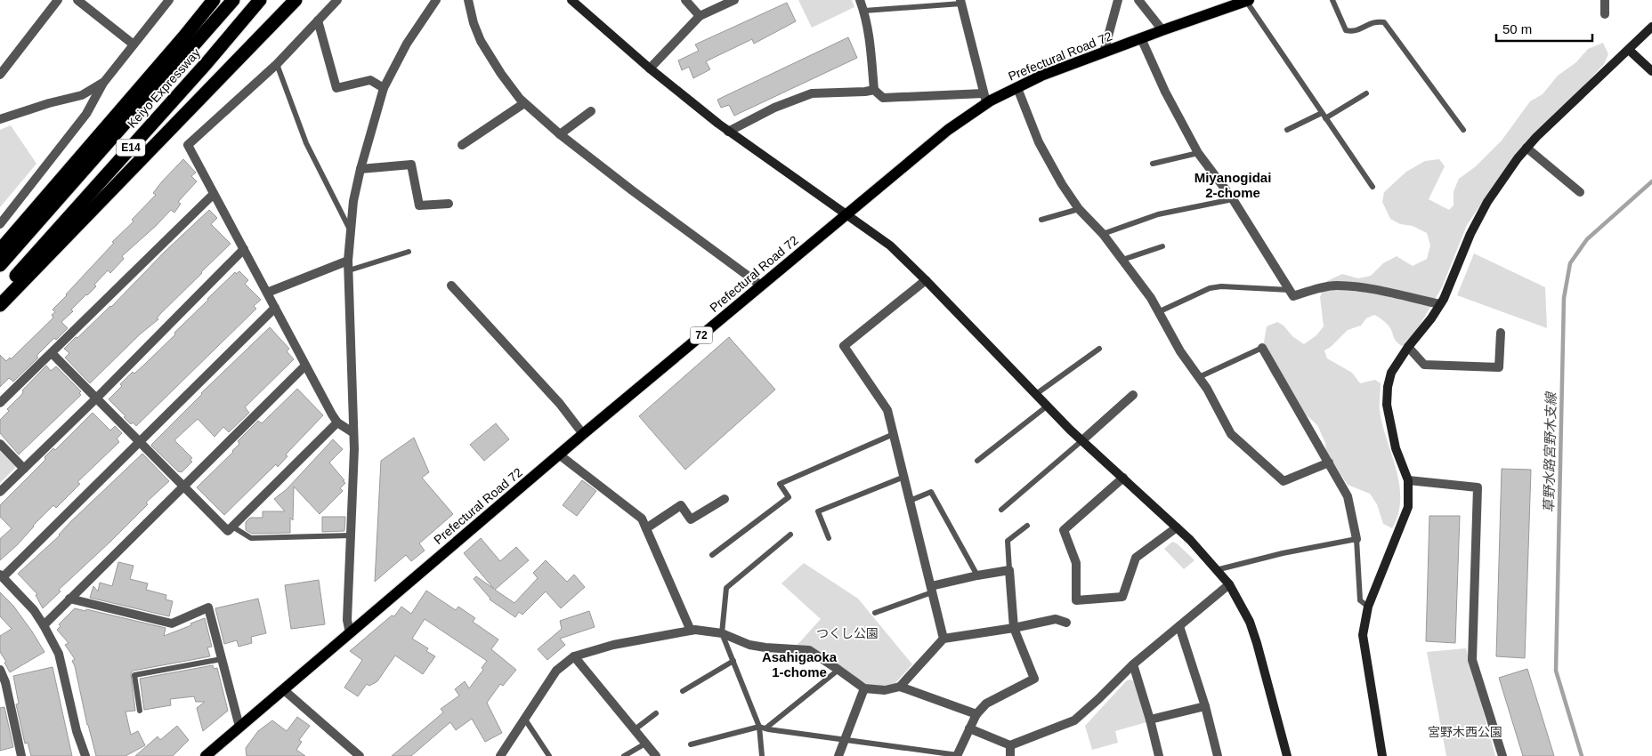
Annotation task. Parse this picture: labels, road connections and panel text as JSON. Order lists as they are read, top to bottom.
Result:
{
  "streets": {
    "highway": ["Keiyo Expressway", "E14"],
    "main road": ["Prefectural Road 72", "72"]
  },
  "districts": ["Miyanogidai 2-chome", "Asahigaoka 1-chome"],
  "water": ["草野水路宮野木支線"],
  "parks": ["つくし公園", "宮野木西公園"],
  "scale_bar": "50 m"
}
